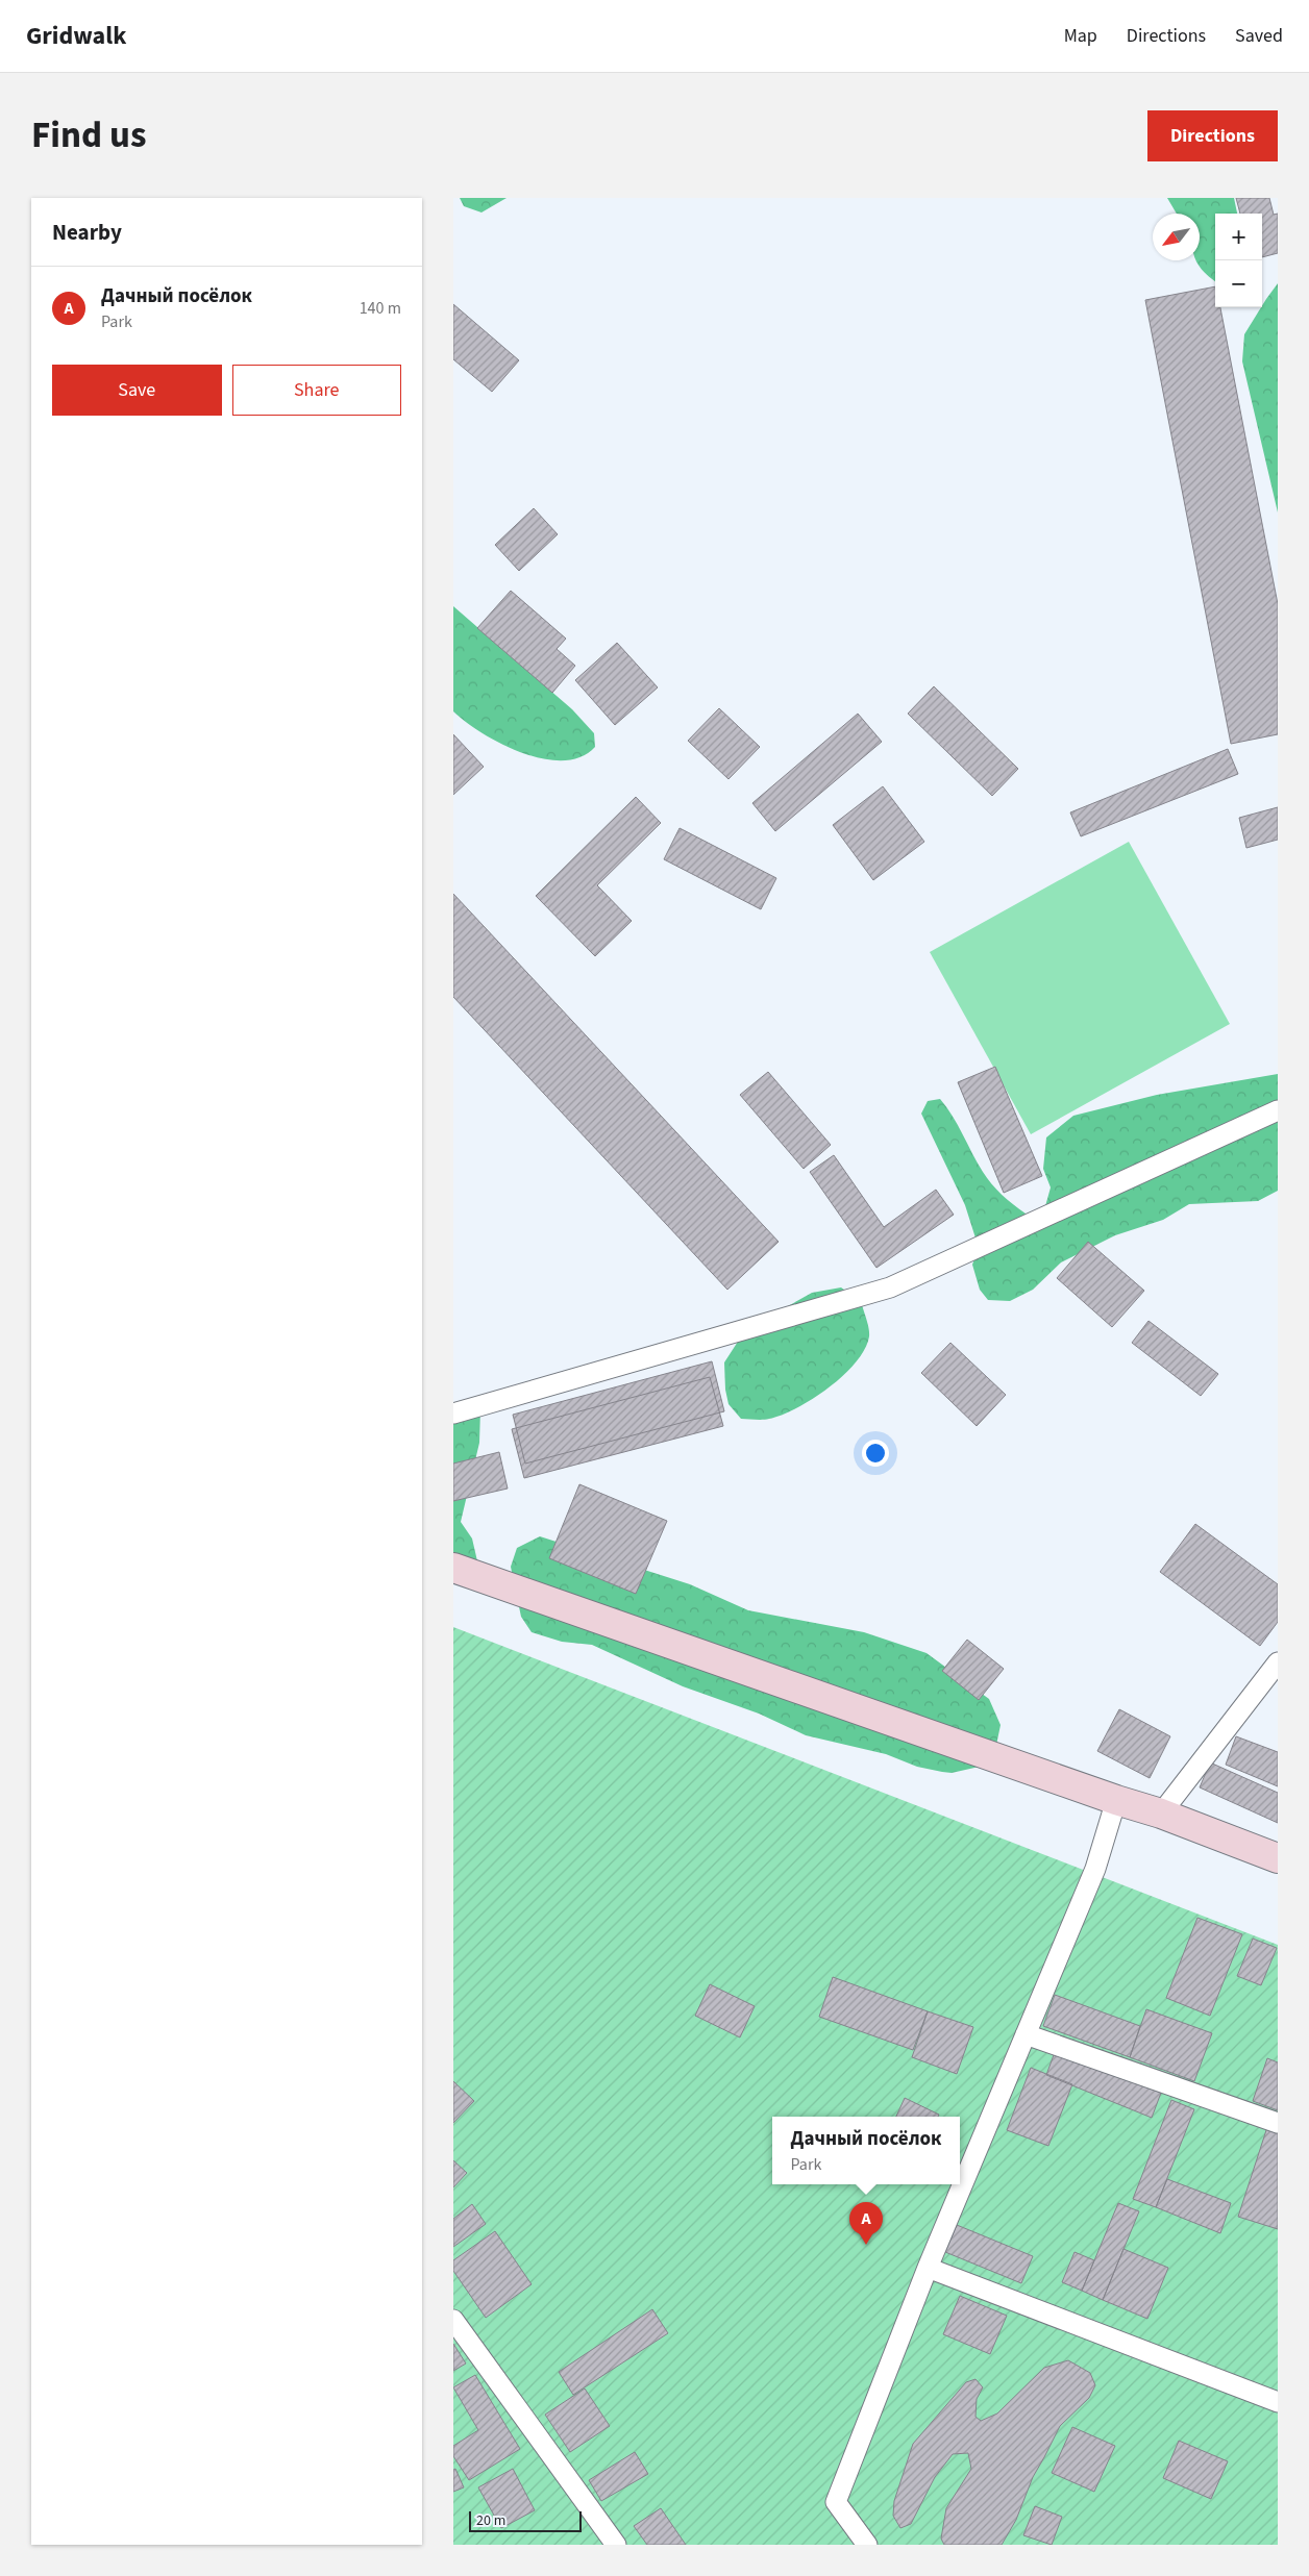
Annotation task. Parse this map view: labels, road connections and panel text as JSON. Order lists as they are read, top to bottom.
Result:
{
  "scale_bar": "20 m",
  "north": "bottom left",
  "page": {
    "header": "Gridwalk",
    "nav": ["Map", "Directions", "Saved"],
    "title": "Find us",
    "buttons": [
      "Directions",
      ["Save", "Share"]
    ],
    "heading": "Nearby",
    "map_buttons": ["+", "−"],
    "list": [
      {
        "mark": "A",
        "name": "Дачный посёлок",
        "note": "Park",
        "value": "140 m"
      }
    ],
    "popup": ["Дачный посёлок", "Park"],
    "pins": "A",
    "scale": "20 m"
  }
}
